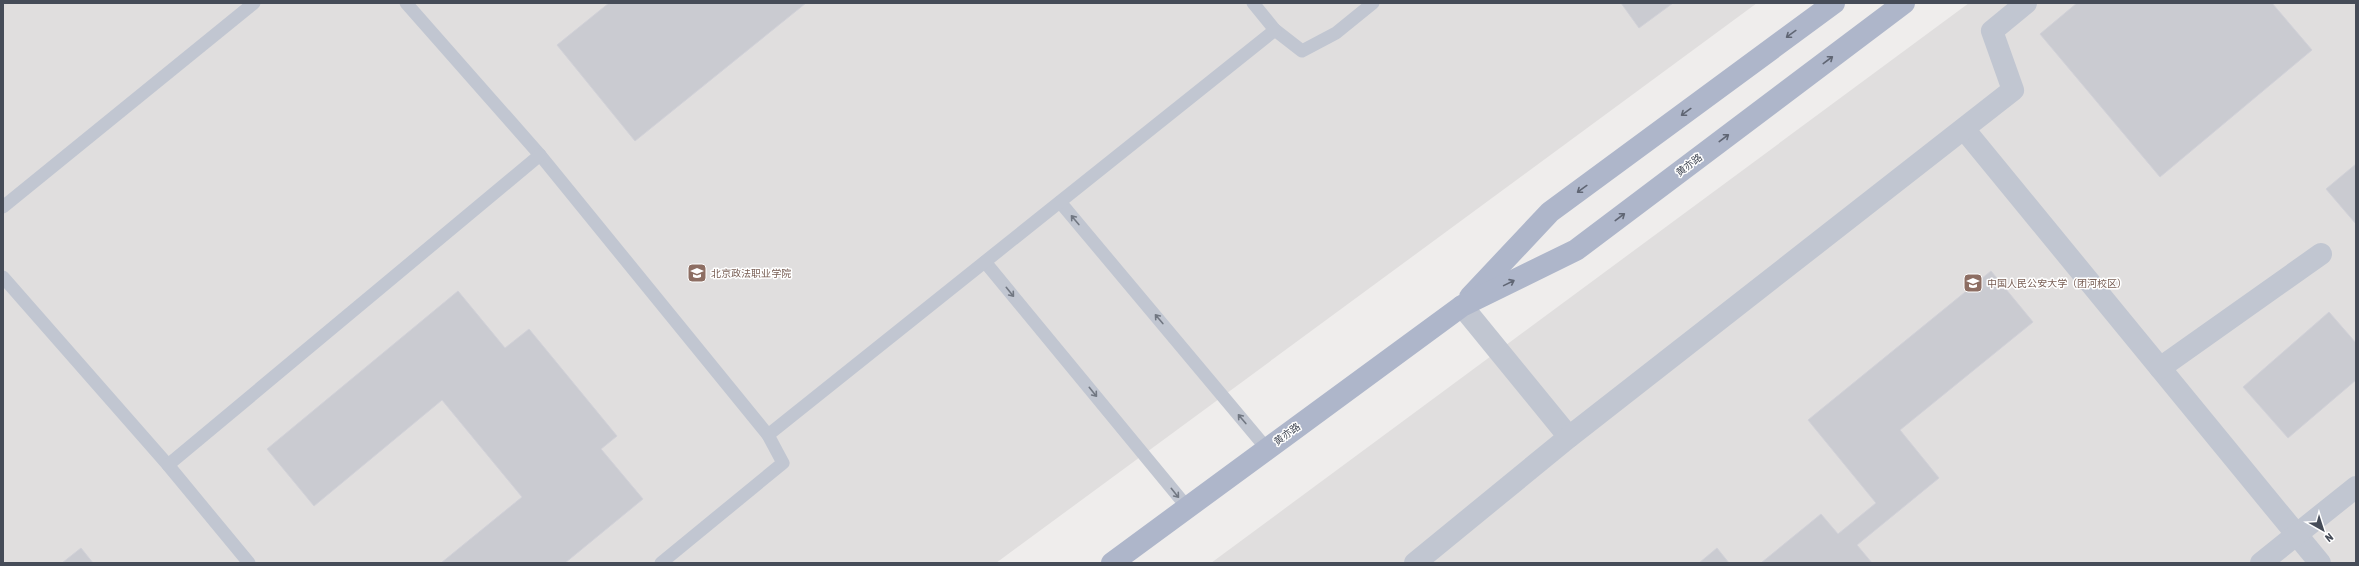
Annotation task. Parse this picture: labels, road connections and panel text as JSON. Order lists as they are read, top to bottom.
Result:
{
  "streets": {
    "main road": ["黄亦路"]
  },
  "places": {
    "school or university": ["北京政法职业学院", "中国人民公安大学（团河校区）"]
  },
  "north": "bottom right"
}
